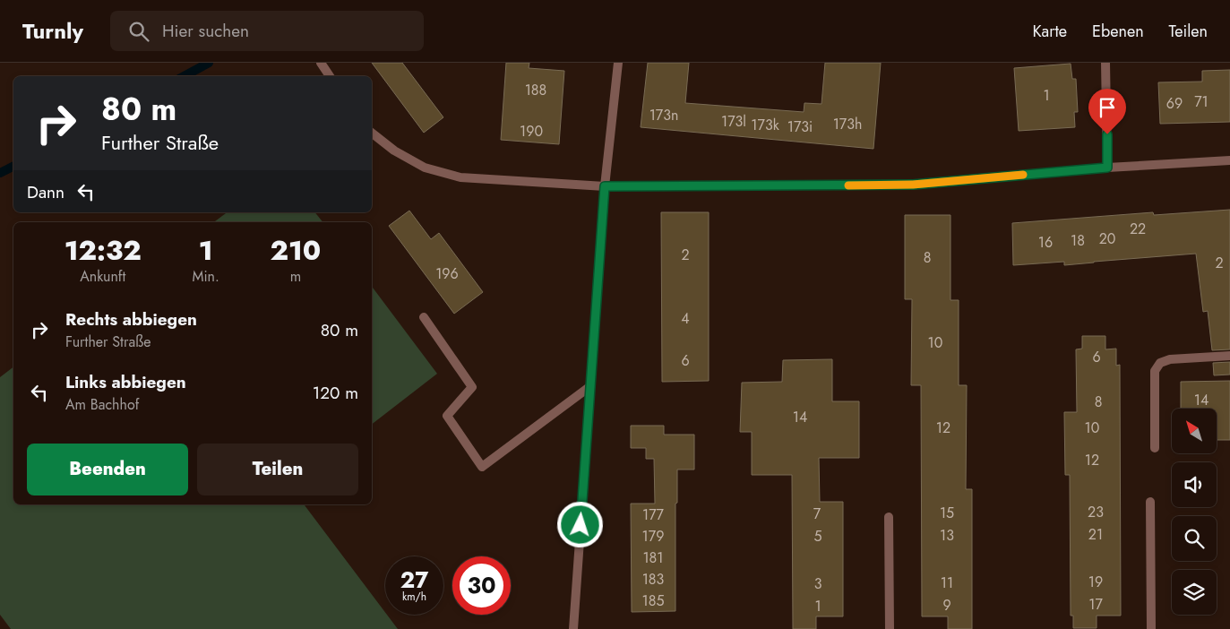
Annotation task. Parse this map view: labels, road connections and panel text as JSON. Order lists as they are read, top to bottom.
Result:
{
  "house_numbers": [
    "188",
    "1",
    "71",
    "69",
    "173n",
    "173l",
    "173h",
    "173k",
    "173i",
    "190",
    "22",
    "20",
    "18",
    "16",
    "2",
    "8",
    "2",
    "196",
    "4",
    "10",
    "6",
    "6",
    "14",
    "8",
    "14",
    "12",
    "10",
    "12",
    "23",
    "15",
    "7",
    "177",
    "21",
    "13",
    "179",
    "5",
    "181",
    "183",
    "19",
    "11",
    "3",
    "185",
    "17",
    "9",
    "1"
  ],
  "north": "top left",
  "page": {
    "header": "Turnly",
    "search": "Hier suchen",
    "nav": ["Karte", "Ebenen", "Teilen"],
    "turn": ["80 m", "Further Straße"],
    "then": "Dann",
    "eta": [
      "12:32",
      "Ankunft",
      "1",
      "Min.",
      "210",
      "m"
    ],
    "list": [
      {
        "name": "Rechts abbiegen",
        "note": "Further Straße",
        "value": "80 m"
      },
      {
        "name": "Links abbiegen",
        "note": "Am Bachhof",
        "value": "120 m"
      }
    ],
    "buttons": ["Beenden", "Teilen"],
    "speed": "27 km/h",
    "limit": "30"
  }
}
